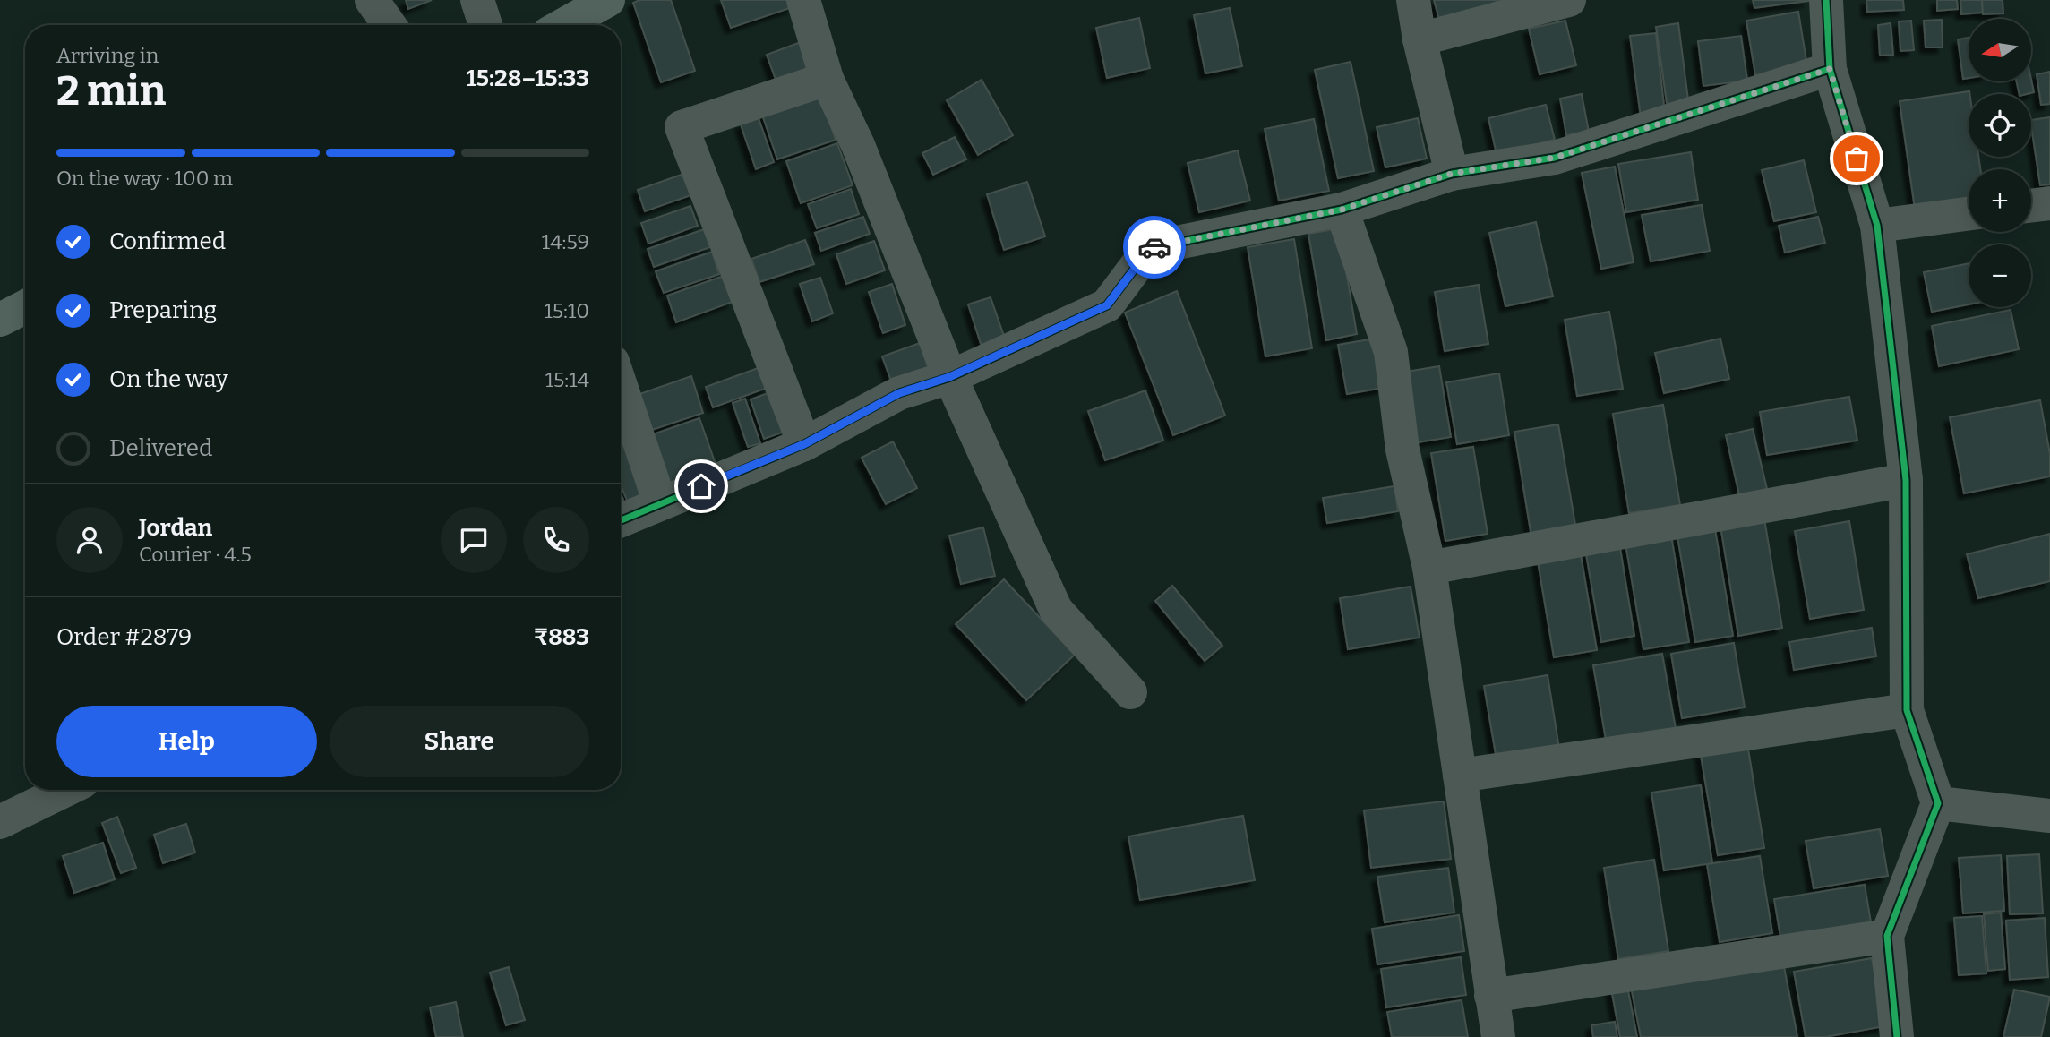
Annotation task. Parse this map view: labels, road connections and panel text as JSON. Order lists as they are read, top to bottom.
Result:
{
  "north": "left",
  "page": {
    "map_buttons": ["+", "−"],
    "heading": ["2 min", "Arriving in", "15:28–15:33"],
    "panel": [
      "Jordan",
      "Courier · 4.5",
      "Order #2879",
      "₹883"
    ],
    "bar": "On the way · 100 m",
    "list": [
      ["Confirmed", "14:59"],
      ["Preparing", "15:10"],
      ["On the way", "15:14"],
      "Delivered"
    ],
    "buttons": ["Help", "Share"]
  }
}
